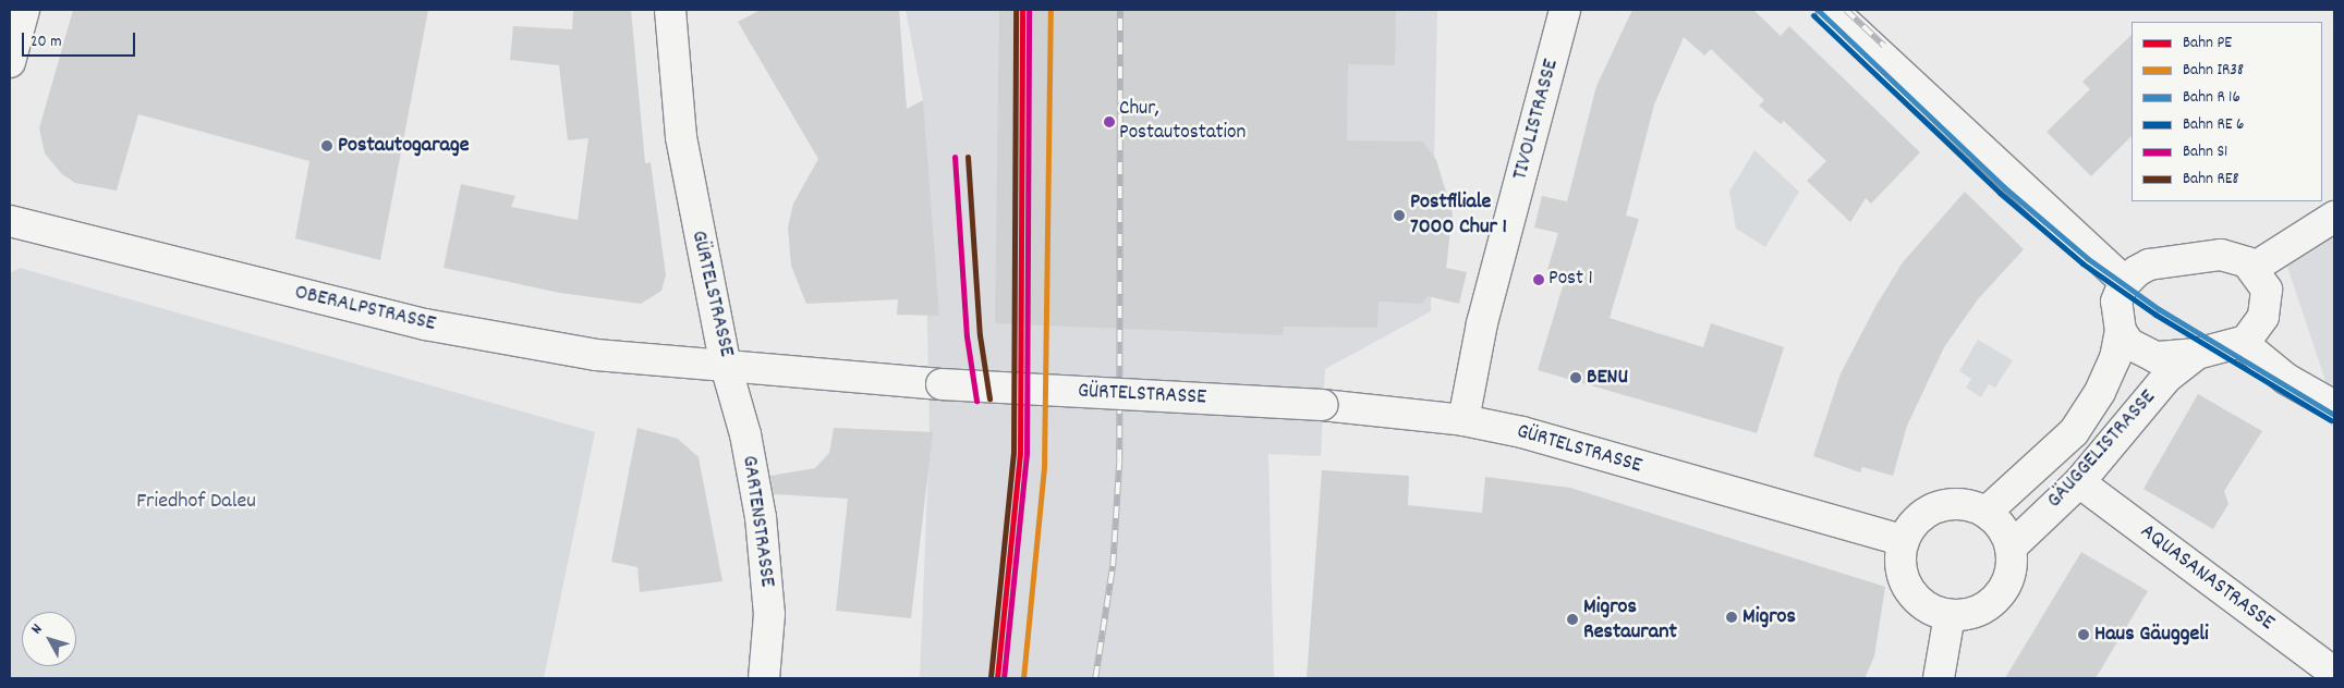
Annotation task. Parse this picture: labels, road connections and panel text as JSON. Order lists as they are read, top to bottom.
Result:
{
  "streets": {
    "street": [
      "TIVOLISTRASSE",
      "GÜRTELSTRASSE",
      "OBERALPSTRASSE",
      "GÄUGGELISTRASSE",
      "GARTENSTRASSE",
      "AQUASANASTRASSE"
    ]
  },
  "crossings": [
    ["TIVOLISTRASSE", "GÜRTELSTRASSE"],
    ["GÜRTELSTRASSE", "OBERALPSTRASSE"],
    ["GÜRTELSTRASSE", "GÄUGGELISTRASSE"],
    ["GÜRTELSTRASSE", "GARTENSTRASSE"],
    ["OBERALPSTRASSE", "GARTENSTRASSE"],
    ["GÄUGGELISTRASSE", "AQUASANASTRASSE"]
  ],
  "parks": ["Friedhof Daleu"],
  "places": [
    "Chur, Postautostation",
    "Postautogarage",
    "Postfiliale 7000 Chur 1",
    "Post 1",
    "BENU",
    "Migros",
    "Migros Restaurant",
    "Haus Gäuggeli"
  ],
  "lines": [
    "rail line PE",
    "rail line IR38",
    "rail line S1",
    "rail line RE8"
  ],
  "legend": [
    "Bahn PE",
    "Bahn IR38",
    "Bahn R 16",
    "Bahn RE 6",
    "Bahn S1",
    "Bahn RE8"
  ],
  "scale_bar": "20 m",
  "north": "top left"
}
